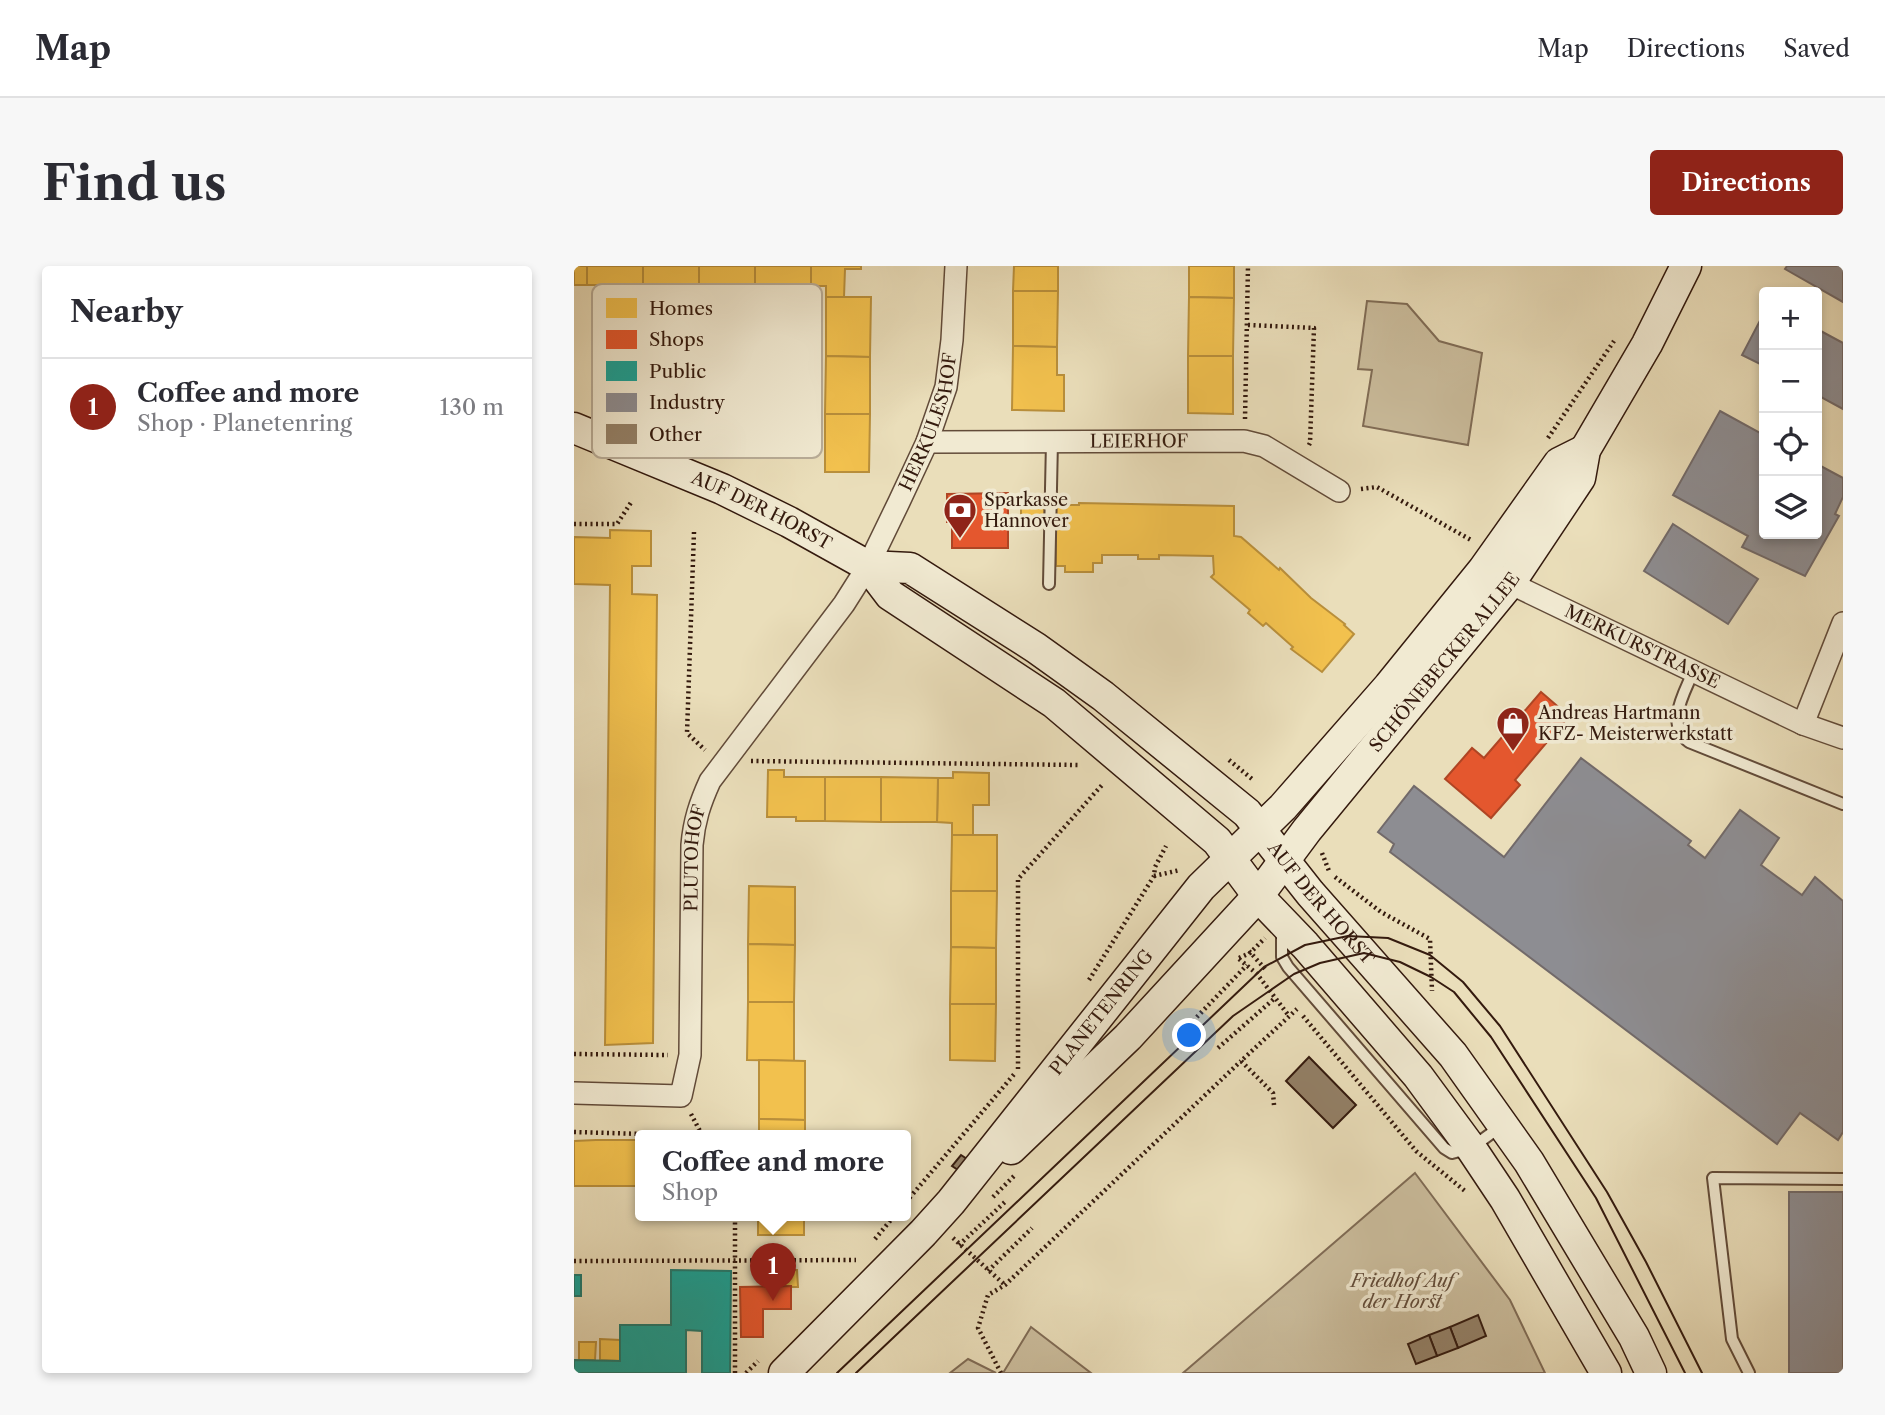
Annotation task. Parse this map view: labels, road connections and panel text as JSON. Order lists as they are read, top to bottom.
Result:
{
  "streets": {
    "street": [
      "HERKULESHOF",
      "LEIERHOF",
      "AUF DER HORST",
      "MERKURSTRASSE",
      "SCHÖNEBECKER ALLEE",
      "PLUTOHOF",
      "PLANETENRING"
    ]
  },
  "crossings": [
    ["HERKULESHOF", "LEIERHOF"],
    ["HERKULESHOF", "AUF DER HORST"],
    ["HERKULESHOF", "PLUTOHOF"],
    ["AUF DER HORST", "SCHÖNEBECKER ALLEE"],
    ["AUF DER HORST", "PLUTOHOF"],
    ["AUF DER HORST", "PLANETENRING"],
    ["MERKURSTRASSE", "SCHÖNEBECKER ALLEE"],
    ["SCHÖNEBECKER ALLEE", "PLANETENRING"]
  ],
  "parks": ["Friedhof Auf der Horst"],
  "places": {
    "bank": ["Sparkasse Hannover"],
    "shop": ["Andreas Hartmann KFZ- Meisterwerkstatt"]
  },
  "legend": [
    "Homes",
    "Shops",
    "Public",
    "Industry",
    "Other"
  ],
  "page": {
    "header": "Map",
    "nav": ["Map", "Directions", "Saved"],
    "buttons": "Directions",
    "title": "Find us",
    "heading": "Nearby",
    "map_buttons": ["+", "−"],
    "list": [
      {
        "mark": "1",
        "name": "Coffee and more",
        "note": "Shop · Planetenring",
        "value": "130 m"
      }
    ],
    "popup": ["Coffee and more", "Shop"],
    "pins": "1"
  }
}
